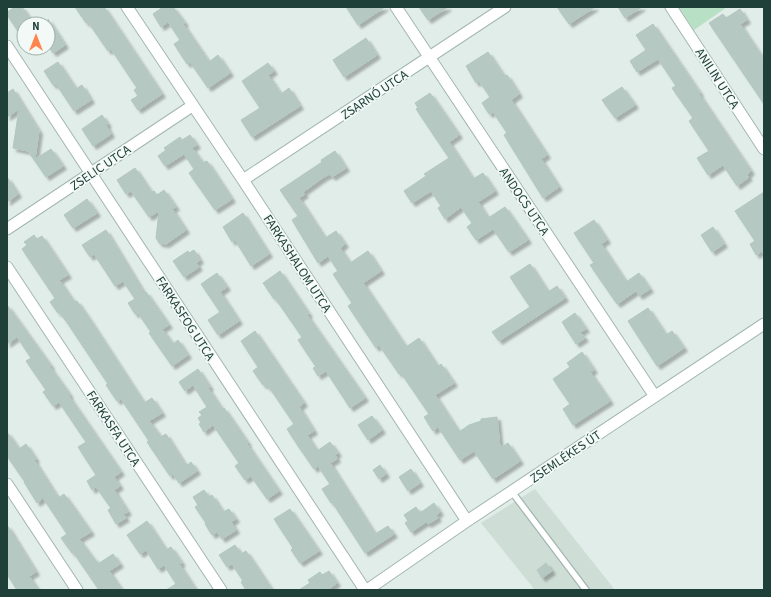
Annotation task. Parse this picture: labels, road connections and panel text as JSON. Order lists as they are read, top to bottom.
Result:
{
  "streets": {
    "street": [
      "ANILIN UTCA",
      "ZSARNÓ UTCA",
      "ZSELIC UTCA",
      "ANDOCS UTCA",
      "FARKASHALOM UTCA",
      "FARKASFOG UTCA",
      "FARKASFA UTCA",
      "ZSEMLÉKES ÚT"
    ]
  },
  "crossings": [
    ["ZSARNÓ UTCA", "ANDOCS UTCA"],
    ["ZSARNÓ UTCA", "FARKASHALOM UTCA"],
    ["ZSELIC UTCA", "FARKASHALOM UTCA"],
    ["ZSELIC UTCA", "FARKASFOG UTCA"],
    ["ANDOCS UTCA", "ZSEMLÉKES ÚT"],
    ["FARKASHALOM UTCA", "ZSEMLÉKES ÚT"],
    ["FARKASFOG UTCA", "ZSEMLÉKES ÚT"]
  ],
  "north": "top"
}
